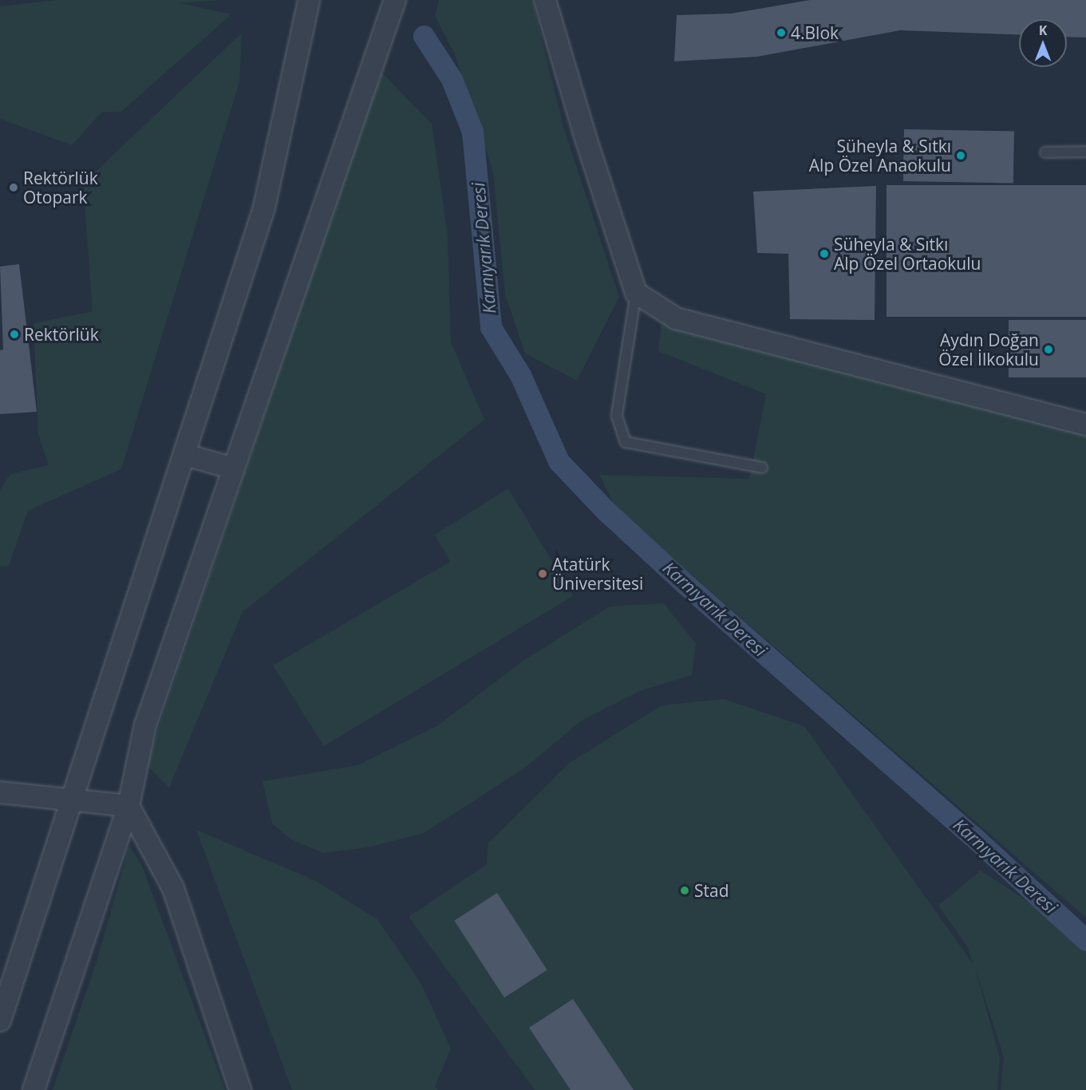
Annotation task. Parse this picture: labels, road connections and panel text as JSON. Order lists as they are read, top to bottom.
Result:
{
  "water": ["Karnıyarık Deresi"],
  "places": [
    "4.Blok",
    "Süheyla & Sıtkı Alp Özel Anaokulu",
    "Rektörlük Otopark",
    "Süheyla & Sıtkı Alp Özel Ortaokulu",
    "Rektörlük",
    "Aydın Doğan Özel İlkokulu",
    "Atatürk Üniversitesi",
    "Stad"
  ],
  "north": "top"
}
